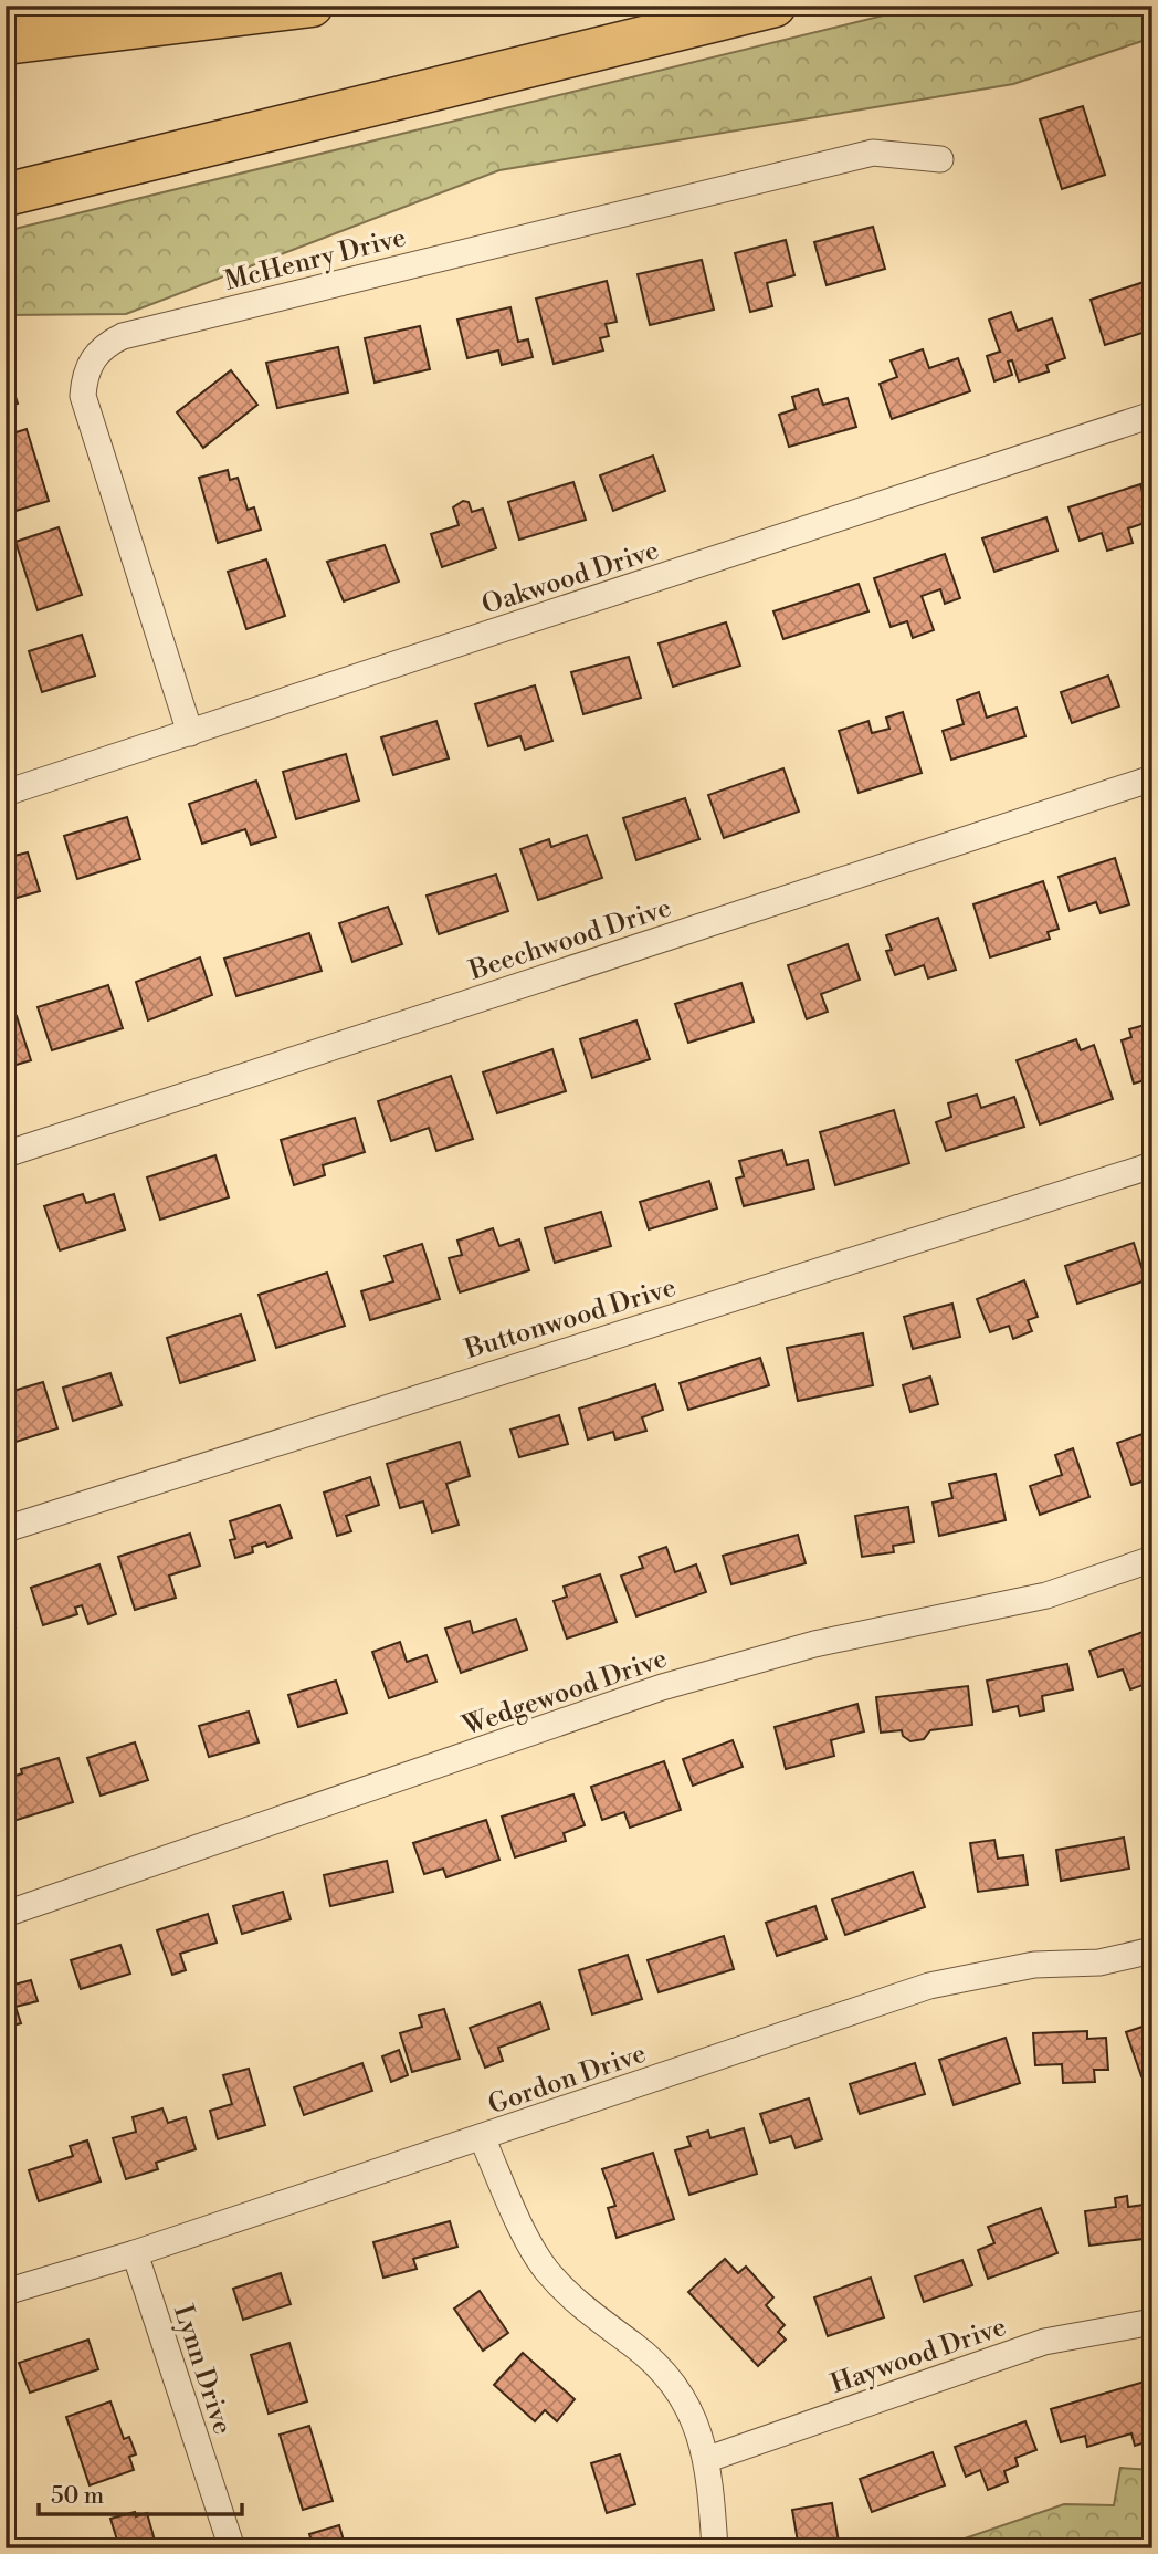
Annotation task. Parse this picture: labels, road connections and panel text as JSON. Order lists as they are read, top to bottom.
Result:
{
  "streets": {
    "street": [
      "McHenry Drive",
      "Oakwood Drive",
      "Beechwood Drive",
      "Buttonwood Drive",
      "Wedgewood Drive",
      "Gordon Drive",
      "Haywood Drive",
      "Lynn Drive"
    ]
  },
  "crossings": [
    ["McHenry Drive", "Oakwood Drive"],
    ["Gordon Drive", "Lynn Drive"]
  ],
  "scale_bar": "50 m"
}
